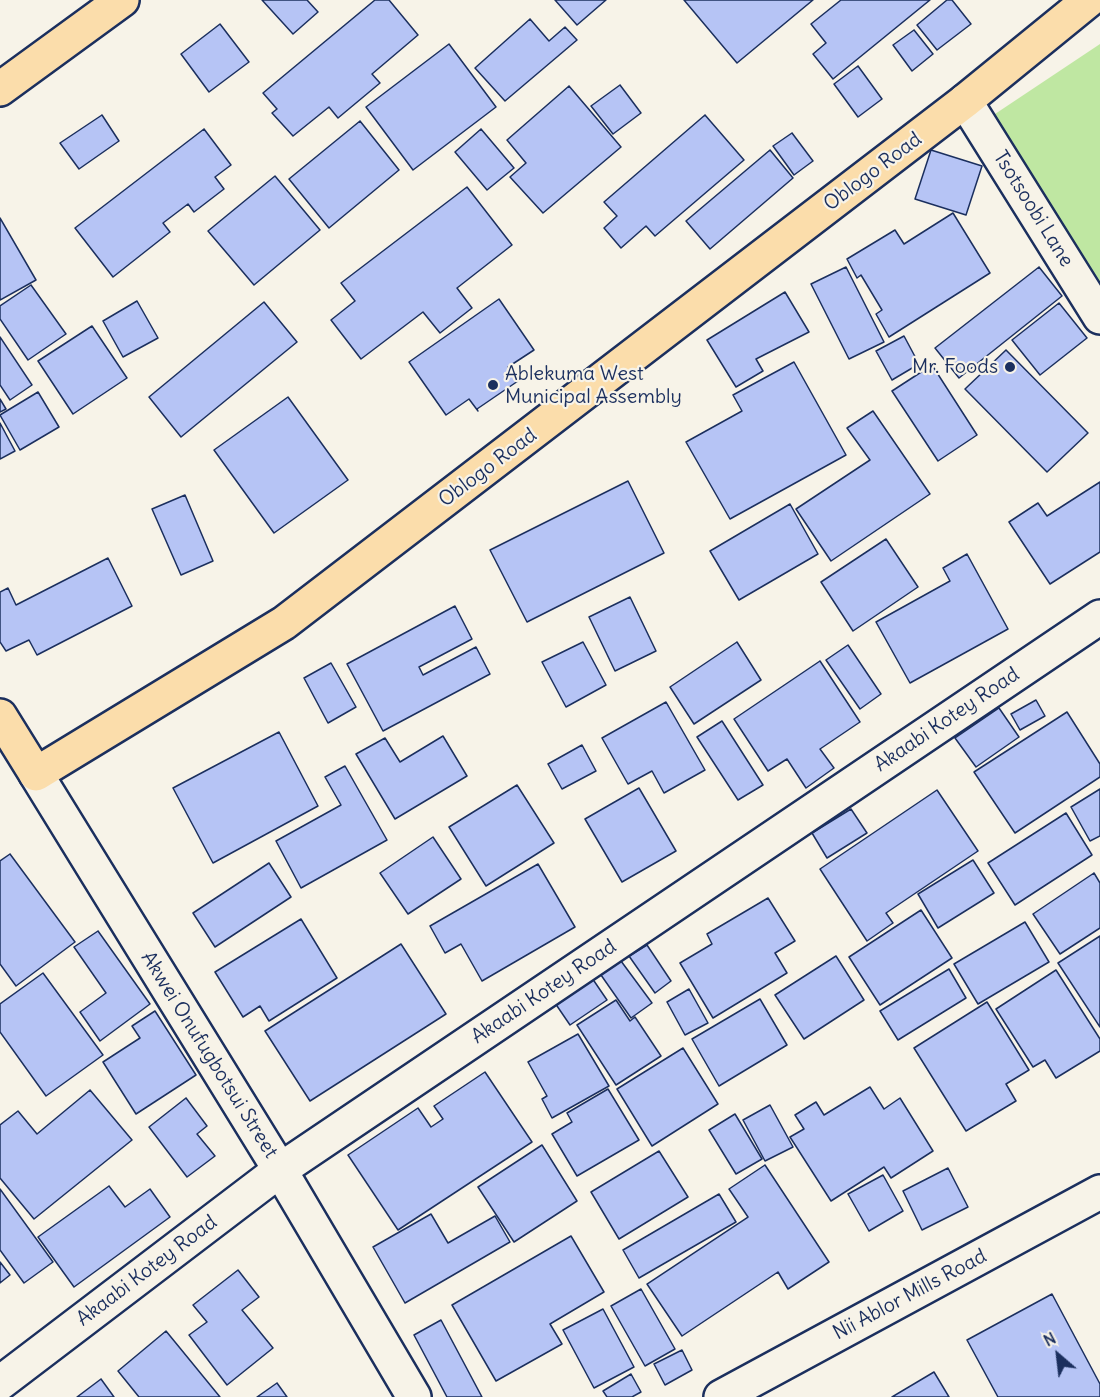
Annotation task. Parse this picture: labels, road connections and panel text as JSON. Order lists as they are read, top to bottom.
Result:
{
  "streets": {
    "main road": ["Oblogo Road", "Akwei Onufugbotsui Street"],
    "street": ["Tsotsoobi Lane", "Akaabi Kotey Road", "Nii Ablor Mills Road"]
  },
  "crossings": [
    ["Oblogo Road", "Tsotsoobi Lane"],
    ["Oblogo Road", "Akwei Onufugbotsui Street"],
    ["Akaabi Kotey Road", "Akwei Onufugbotsui Street"]
  ],
  "places": ["Mr. Foods", "Ablekuma West Municipal Assembly"],
  "north": "top left"
}
